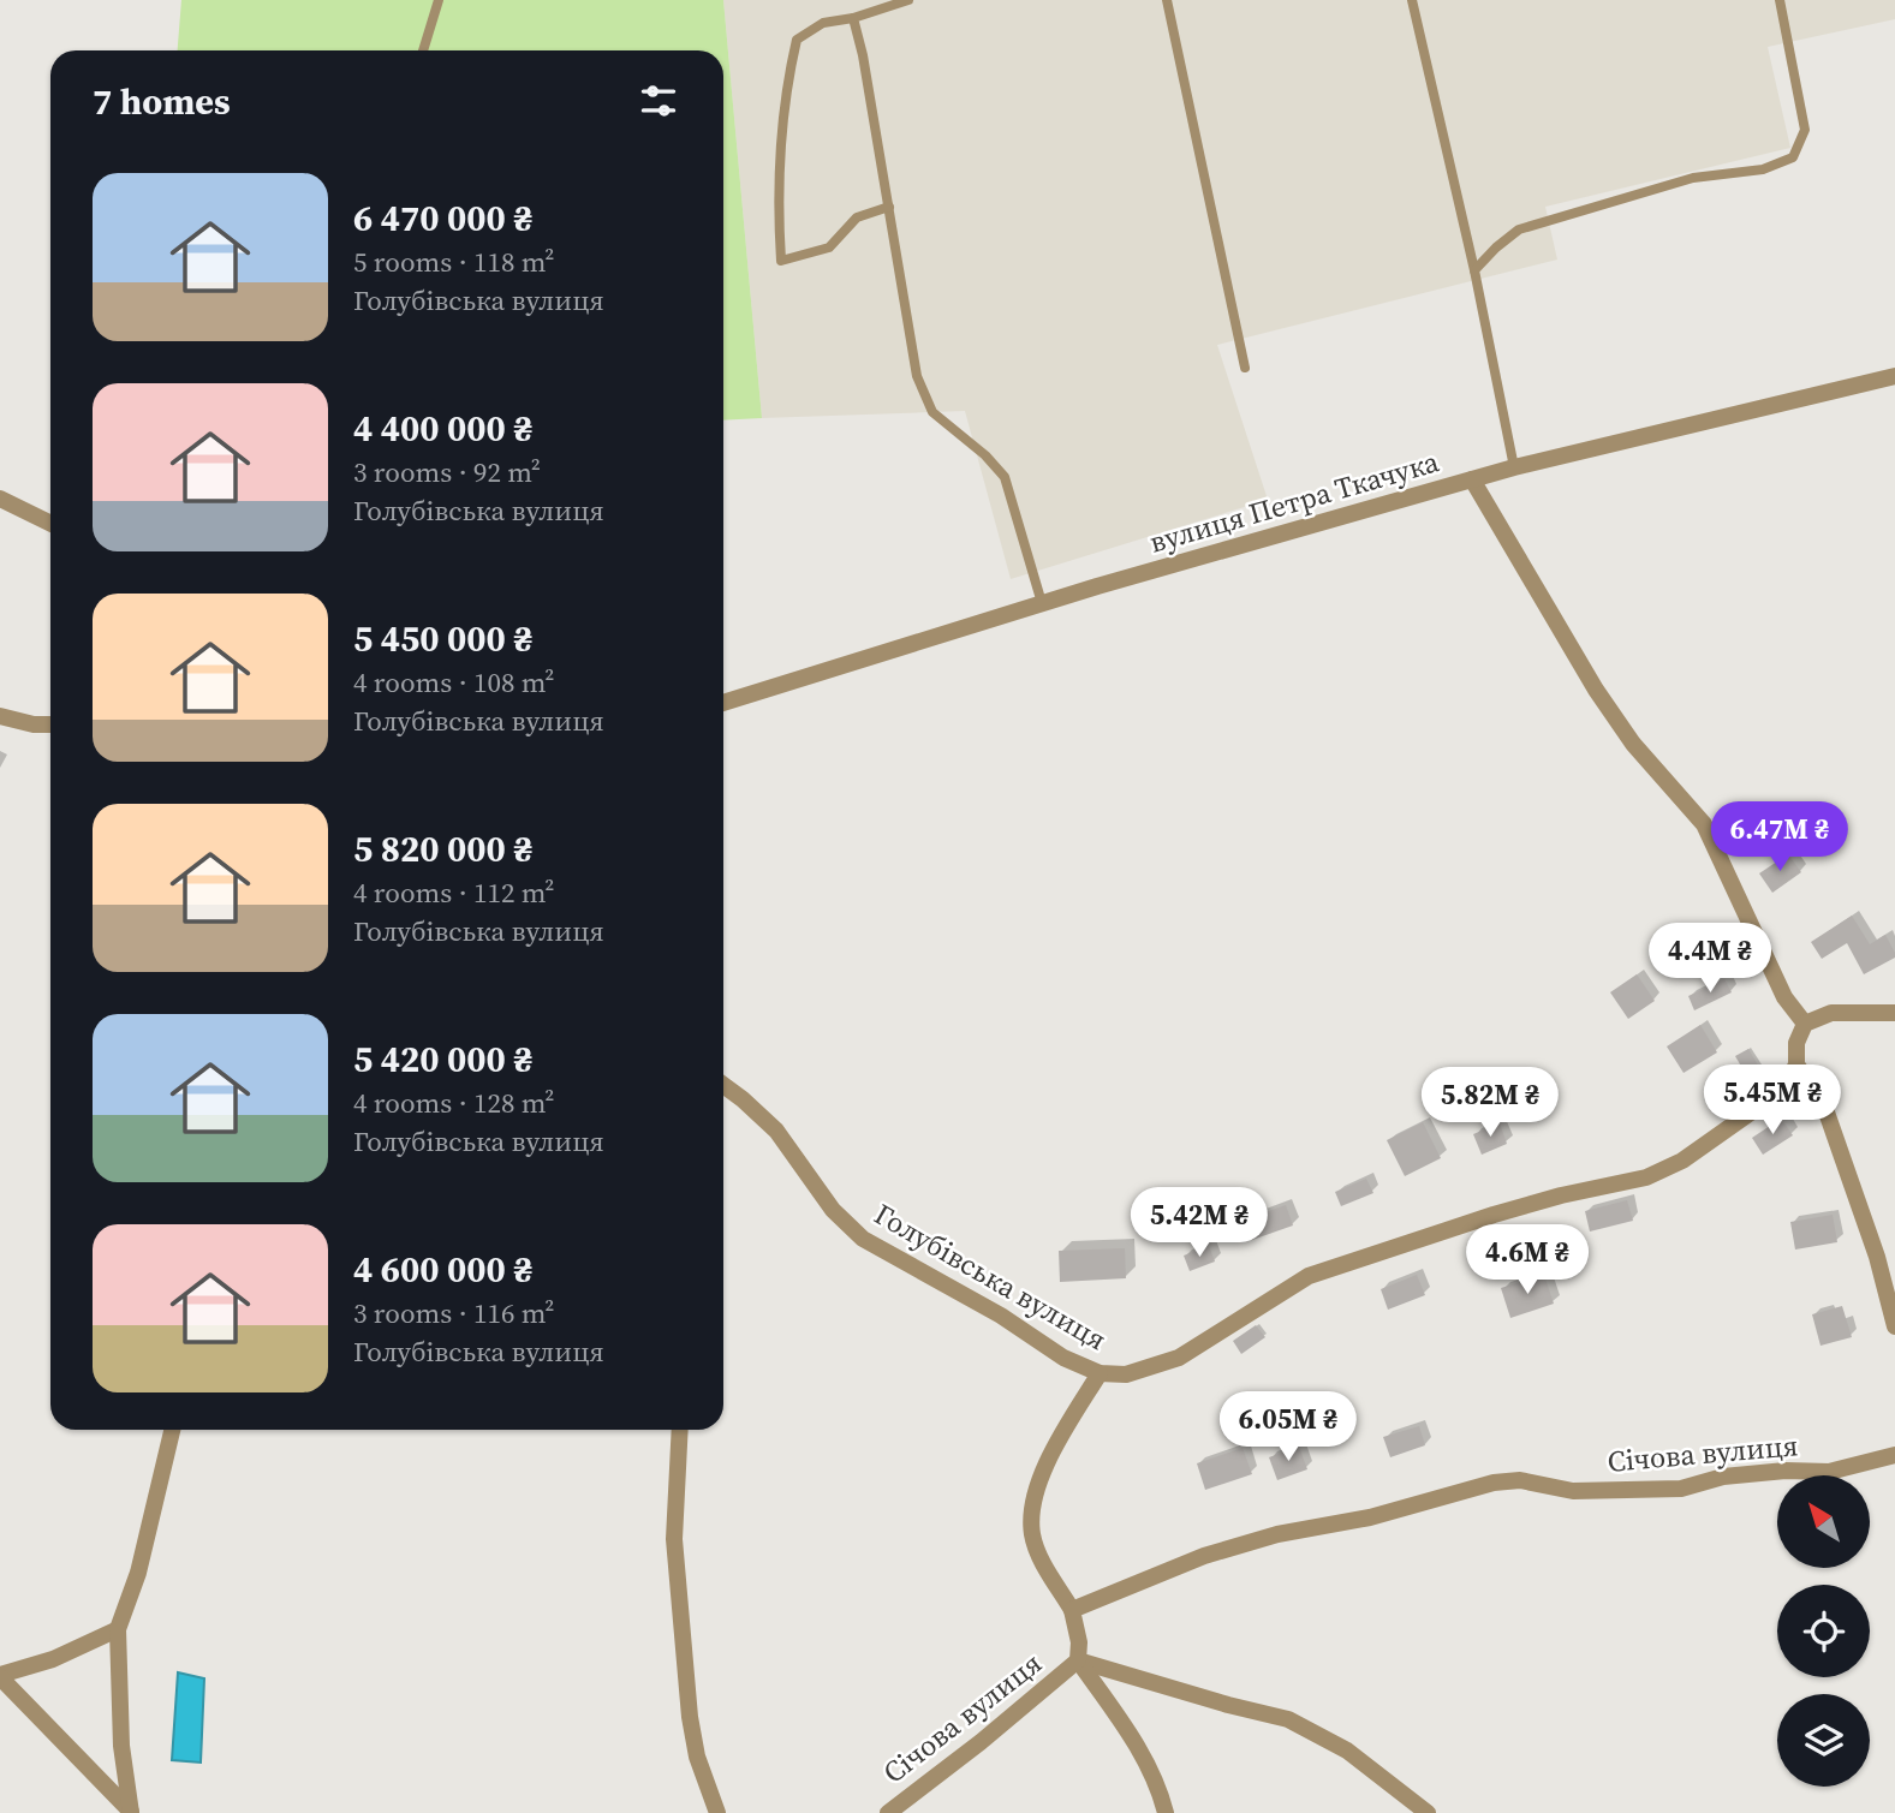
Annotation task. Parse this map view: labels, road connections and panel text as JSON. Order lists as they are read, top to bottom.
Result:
{
  "streets": {
    "street": ["вулиця Петра Ткачука", "Голубівська вулиця", "Січова вулиця"]
  },
  "north": "top left",
  "page": {
    "heading": "7 homes",
    "list": [
      {
        "name": "6 470 000 ₴",
        "note": "5 rooms · 118 m² · Голубівська вулиця"
      },
      {
        "name": "4 400 000 ₴",
        "note": "3 rooms · 92 m² · Голубівська вулиця"
      },
      {
        "name": "5 450 000 ₴",
        "note": "4 rooms · 108 m² · Голубівська вулиця"
      },
      {
        "name": "5 820 000 ₴",
        "note": "4 rooms · 112 m² · Голубівська вулиця"
      },
      {
        "name": "5 420 000 ₴",
        "note": "4 rooms · 128 m² · Голубівська вулиця"
      },
      {
        "name": "4 600 000 ₴",
        "note": "3 rooms · 116 m² · Голубівська вулиця"
      }
    ],
    "price": [
      "6.47M ₴",
      "4.4M ₴",
      "5.45M ₴",
      "5.82M ₴",
      "5.42M ₴",
      "4.6M ₴",
      "6.05M ₴"
    ]
  }
}
